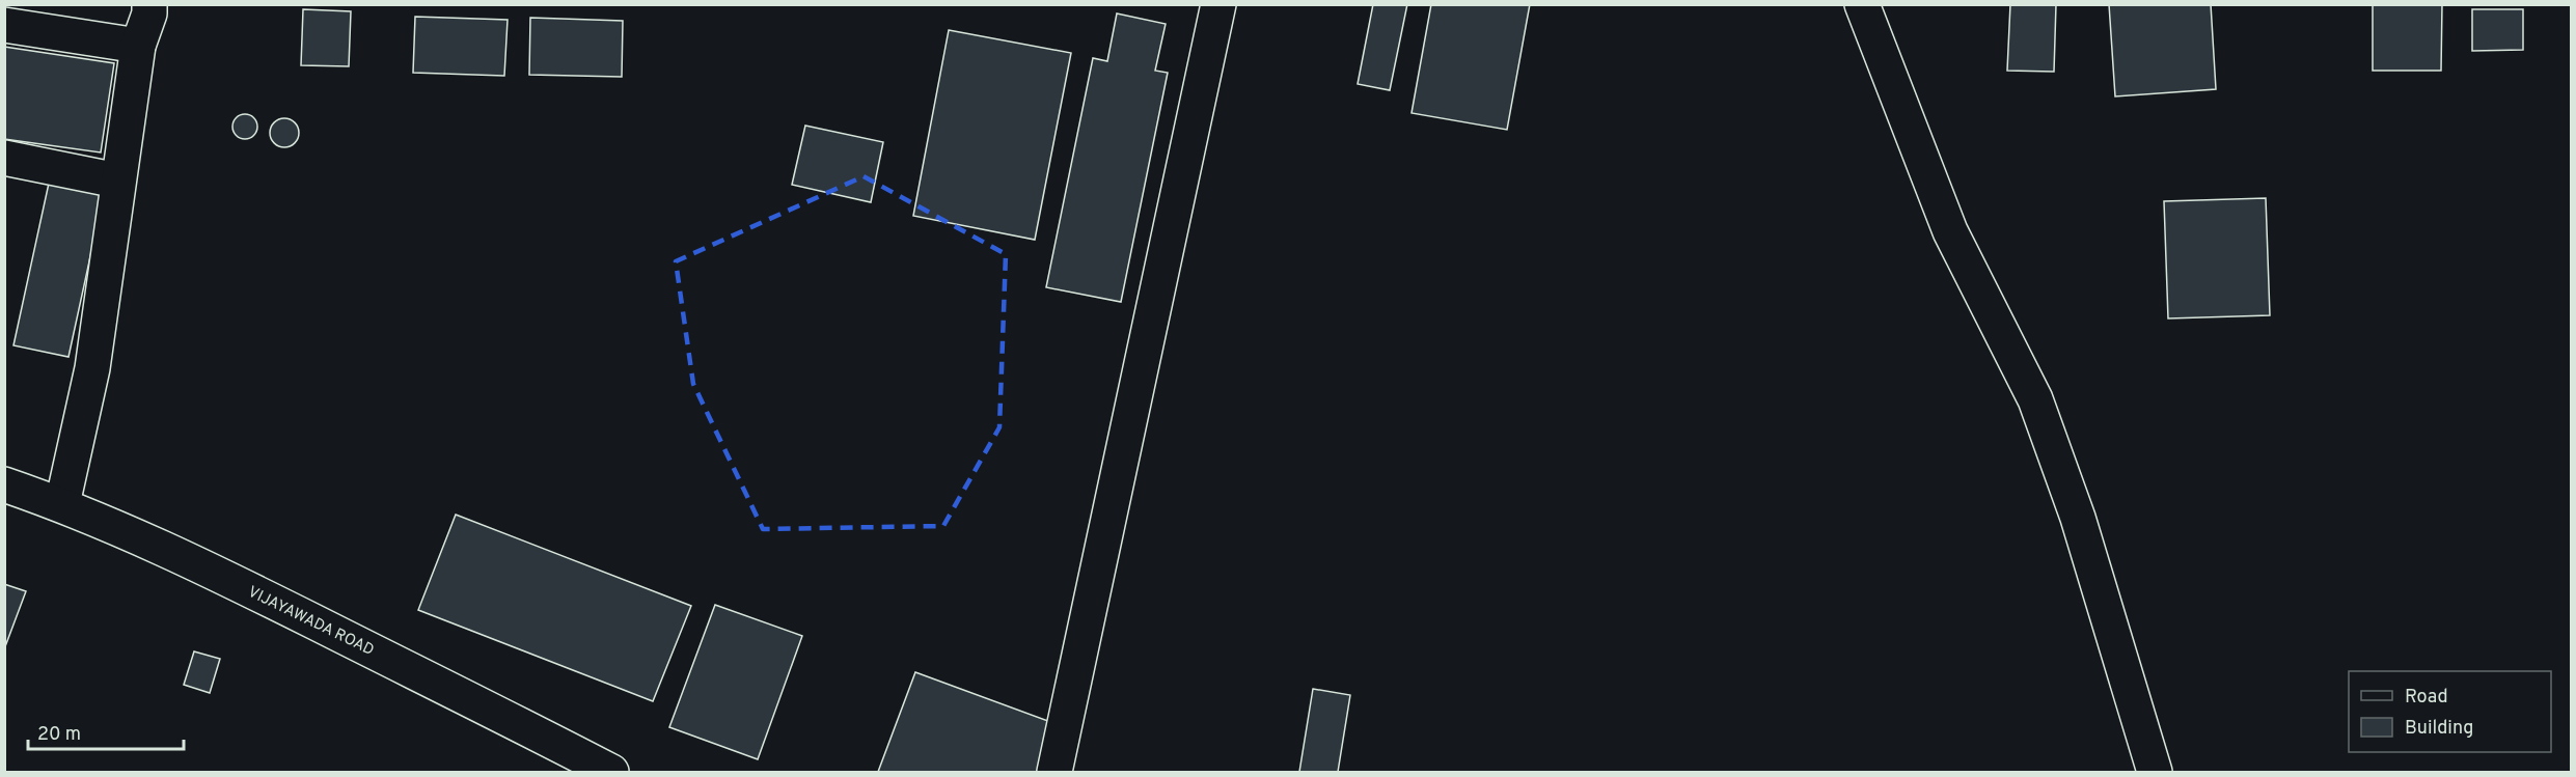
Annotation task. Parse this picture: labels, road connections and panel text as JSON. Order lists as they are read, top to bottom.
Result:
{
  "streets": {
    "street": ["VIJAYAWADA ROAD"]
  },
  "legend": ["Road", "Building"],
  "scale_bar": "20 m"
}
